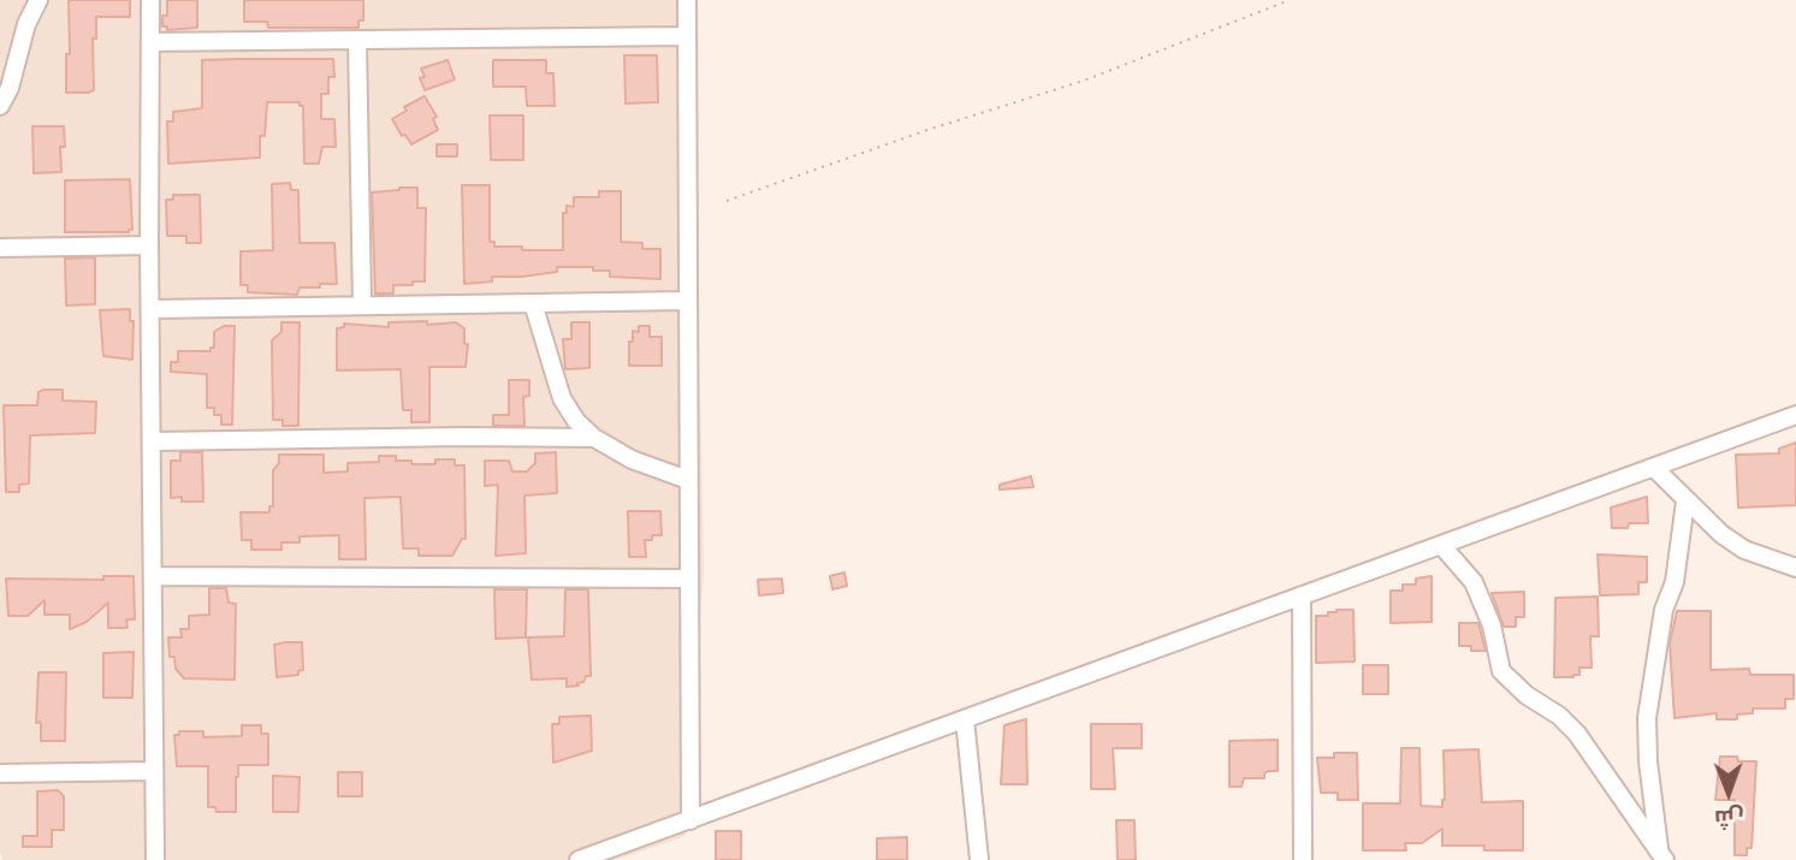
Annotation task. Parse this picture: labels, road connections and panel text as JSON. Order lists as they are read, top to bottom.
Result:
{
  "north": "bottom"
}
